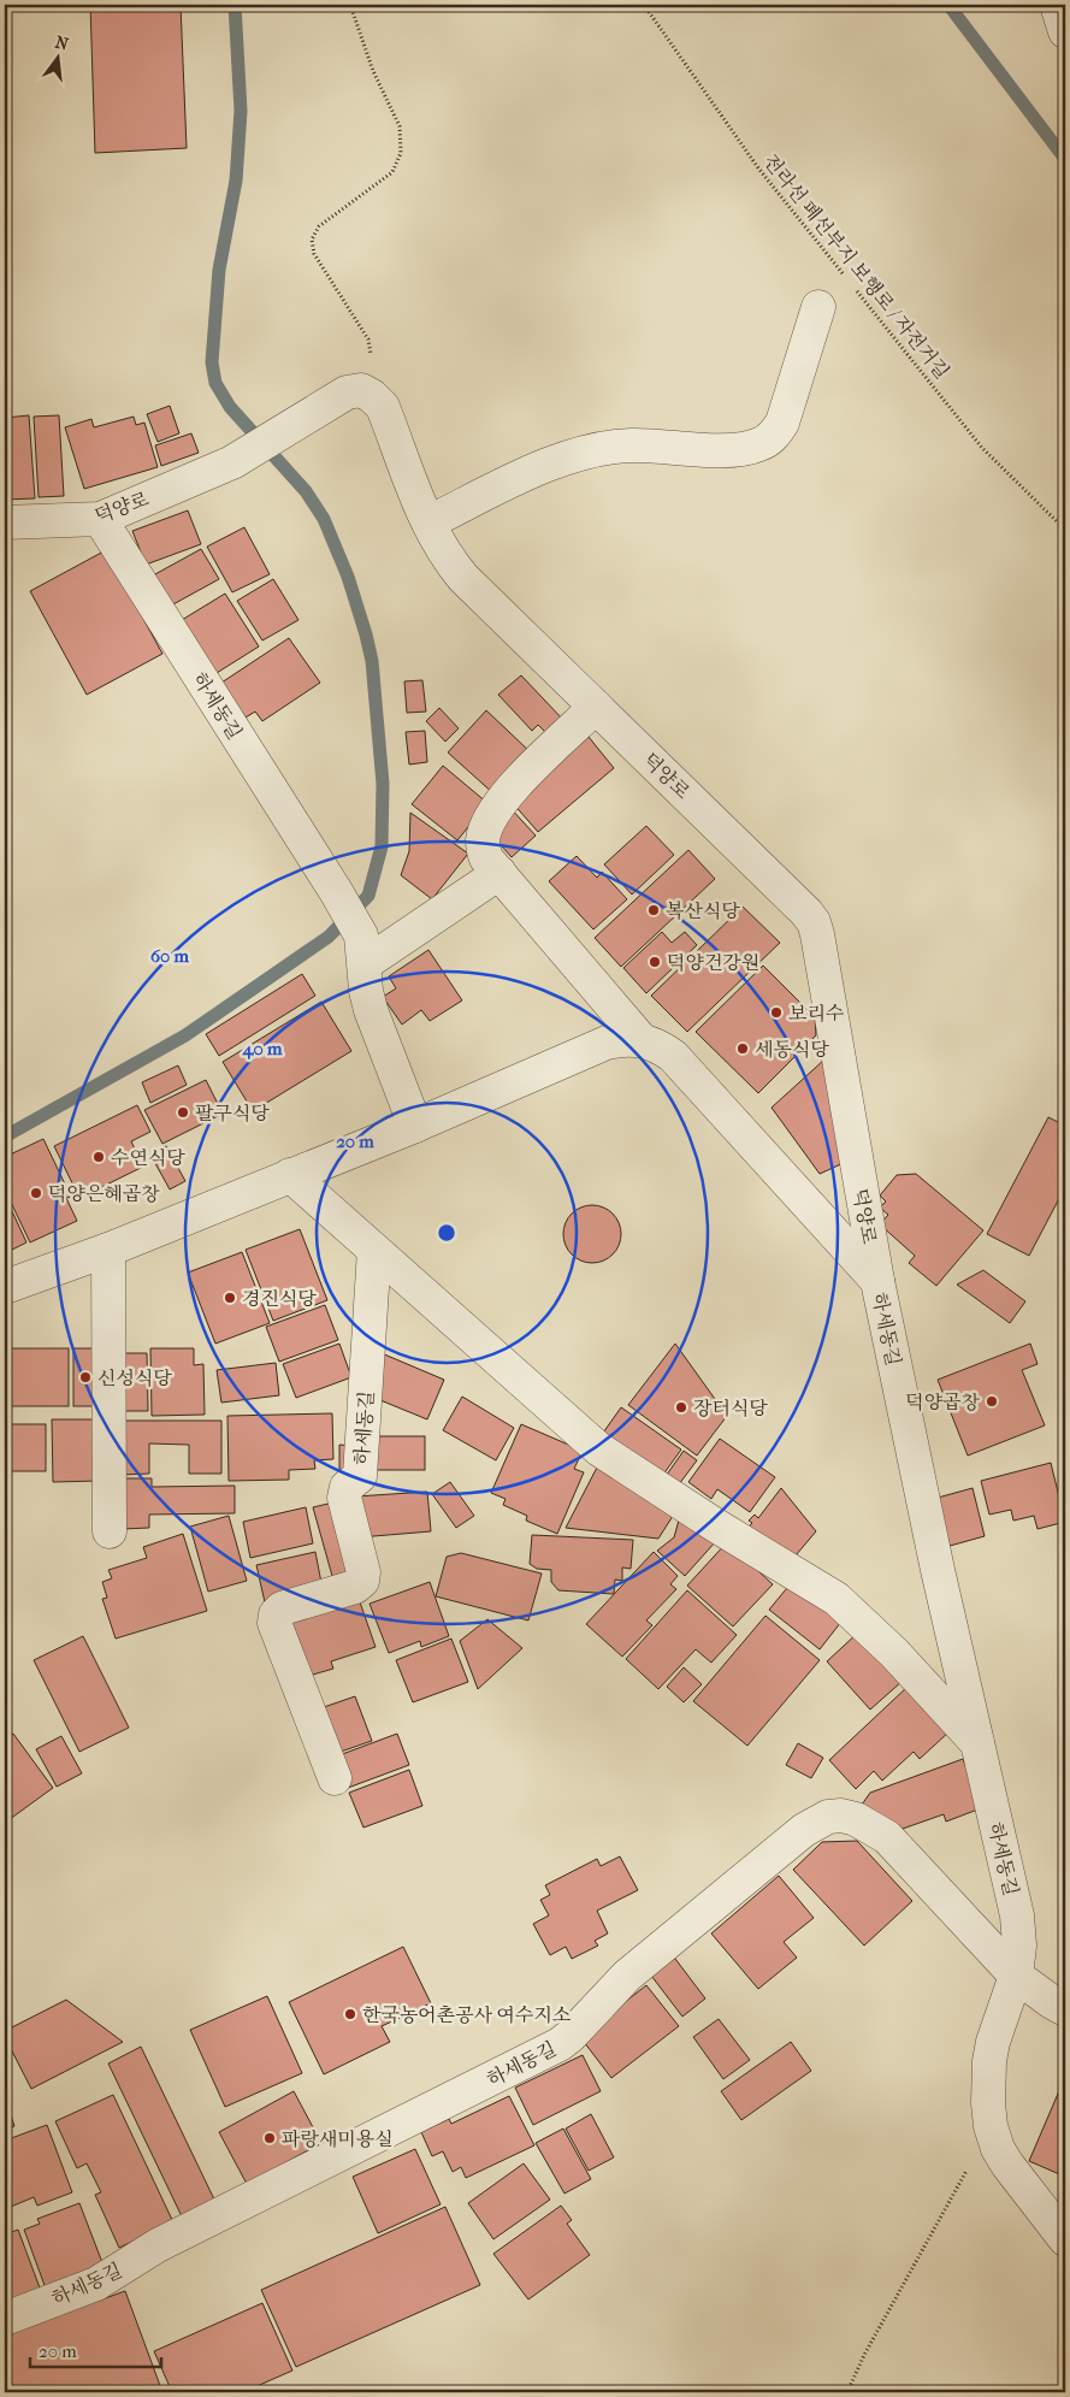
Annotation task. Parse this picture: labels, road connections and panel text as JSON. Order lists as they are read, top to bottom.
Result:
{
  "streets": {
    "street": ["덕양로", "하세동길"],
    "path": ["전라선 폐선부지 보행로 / 자전거길"]
  },
  "crossings": [
    ["덕양로", "하세동길"]
  ],
  "places": [
    "복산식당",
    "덕양건강원",
    "보리수",
    "세동식당",
    "팔구식당",
    "수연식당",
    "덕양은혜곱창",
    "경진식당",
    "신성식당",
    "덕양곱창",
    "장터식당",
    "한국농어촌공사 여수지소",
    "파랑새미용실"
  ],
  "scale_bar": "20 m",
  "north": "top",
  "rings": ["60 m", "40 m", "20 m"]
}
